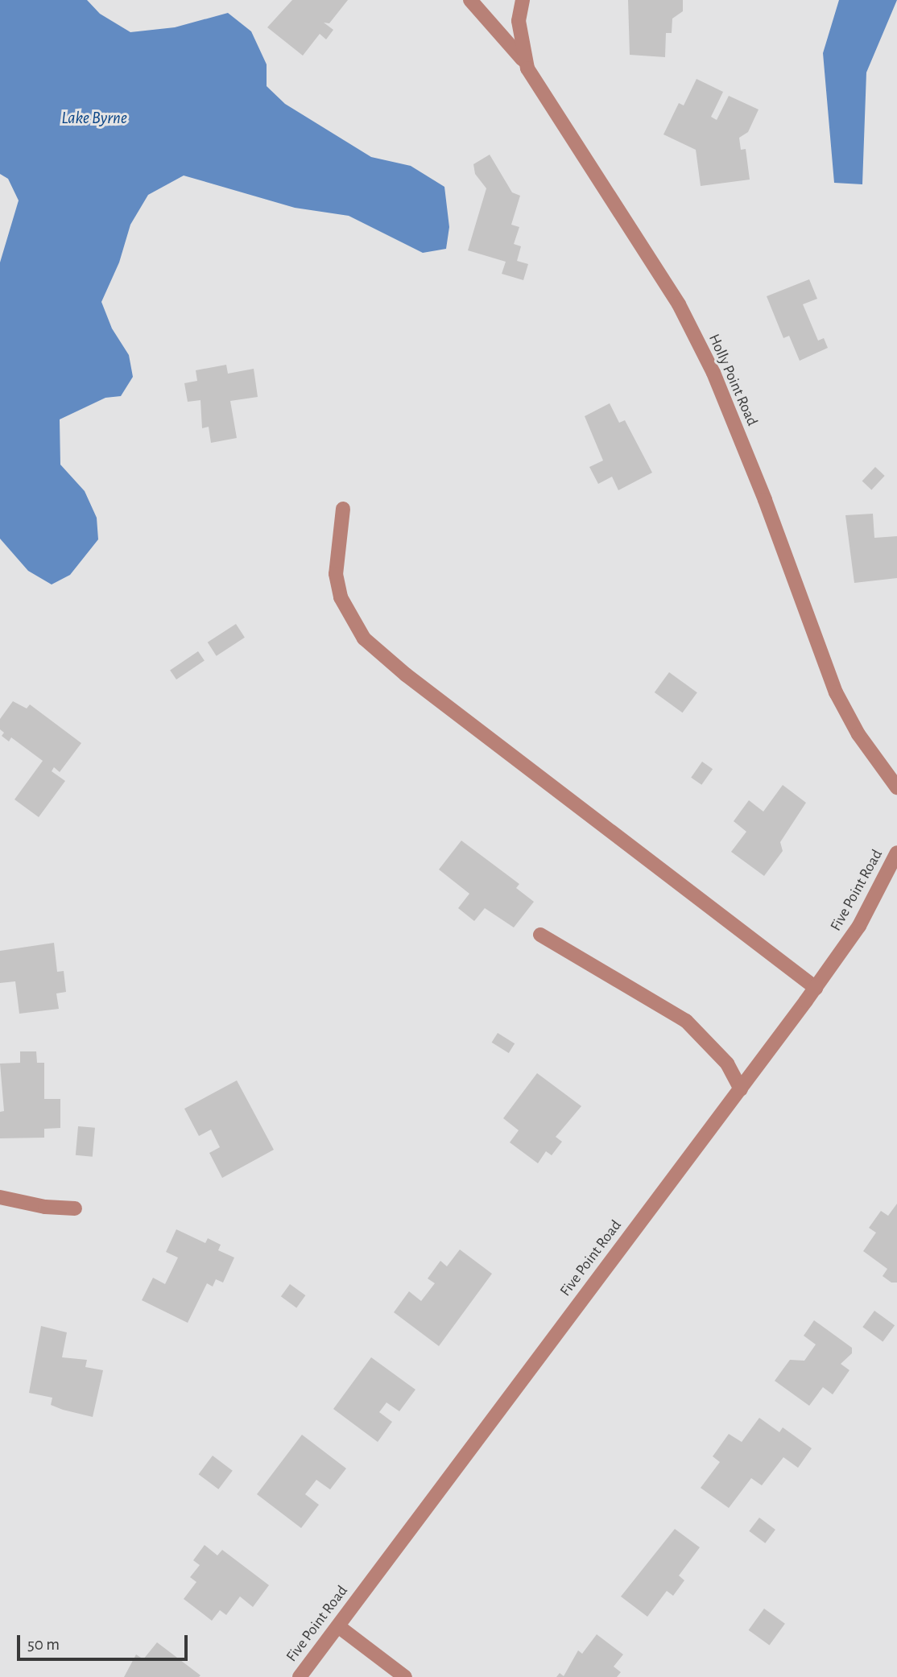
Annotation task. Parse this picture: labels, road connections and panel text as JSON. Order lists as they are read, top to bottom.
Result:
{
  "streets": {
    "street": ["Holly Point Road", "Five Point Road"]
  },
  "water": ["Lake Byrne"],
  "scale_bar": "50 m"
}
